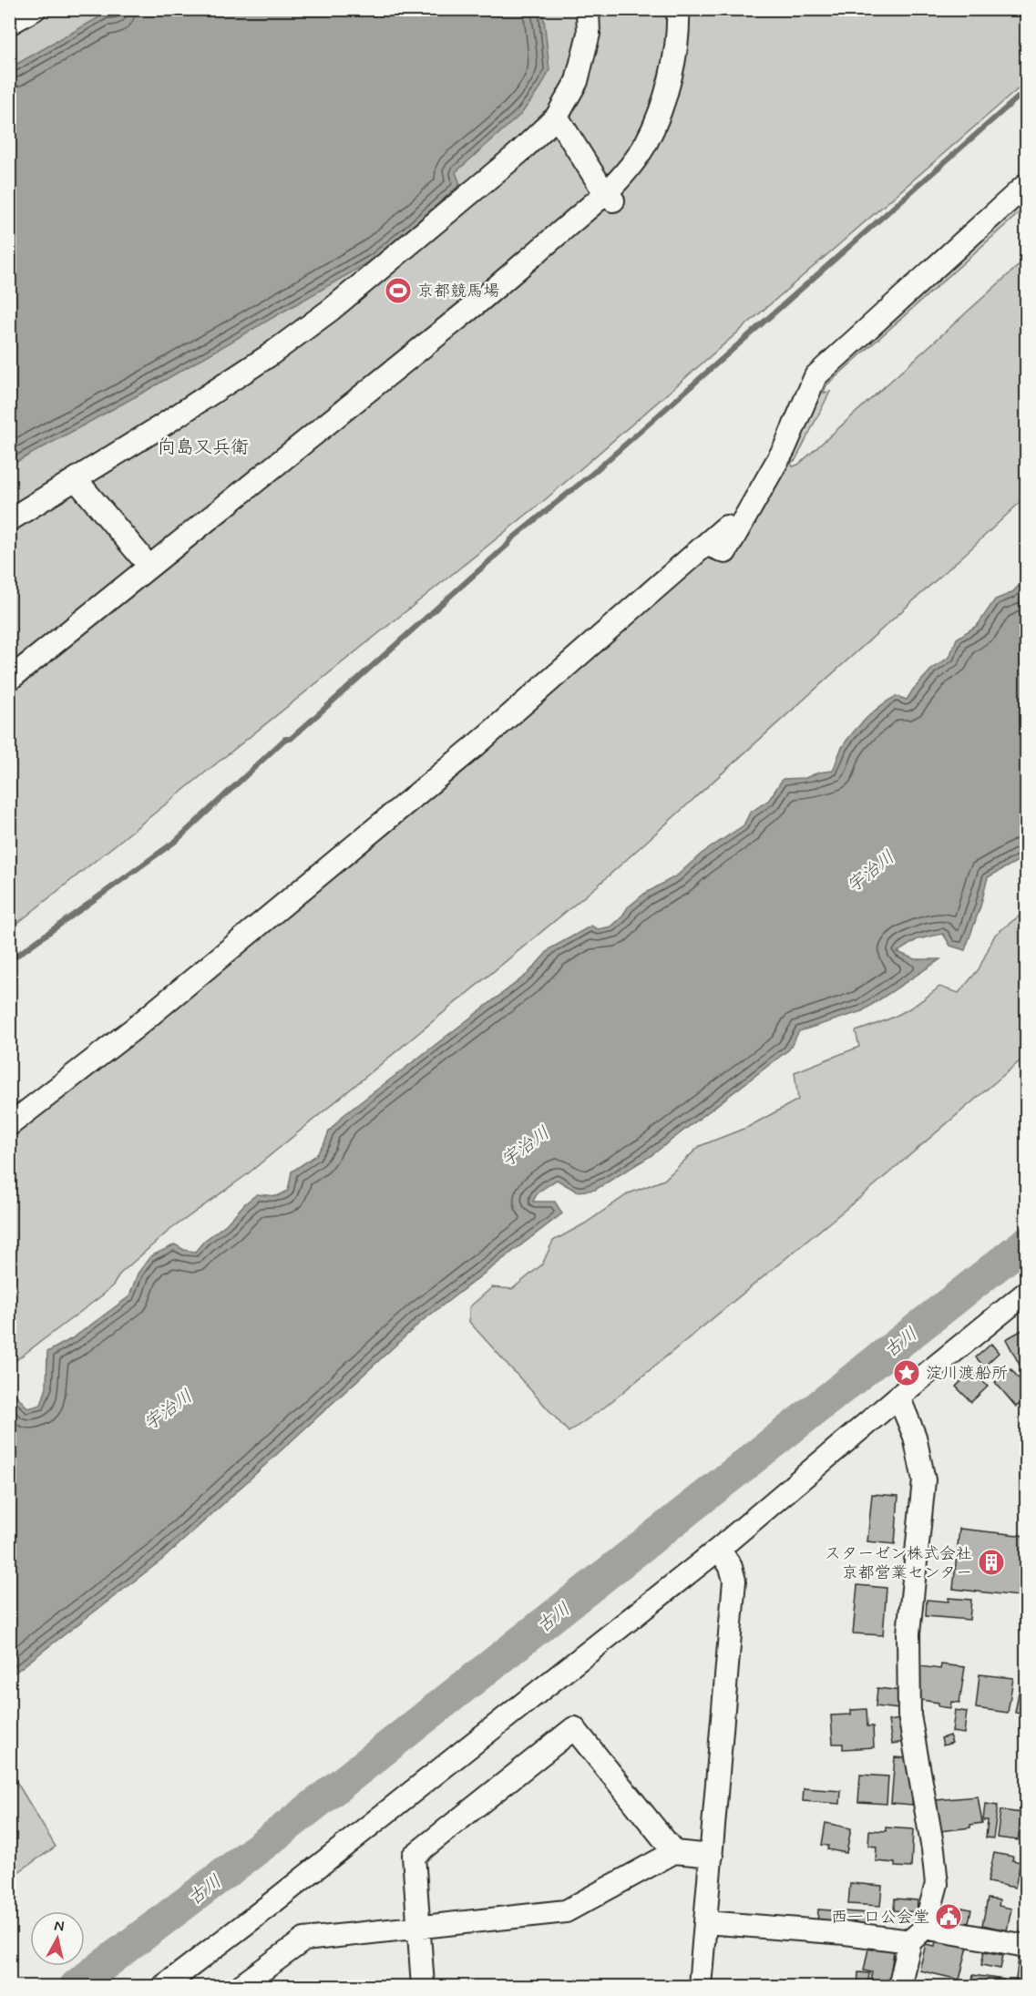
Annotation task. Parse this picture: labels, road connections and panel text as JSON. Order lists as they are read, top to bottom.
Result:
{
  "districts": ["向島又兵衛"],
  "water": ["宇治川", "古川"],
  "places": {
    "sports": ["京都競馬場"],
    "place": ["淀川渡船所"],
    "building": ["スターゼン株式会社 京都営業センター"],
    "public building": ["西一口公会堂"]
  },
  "north": "top"
}
